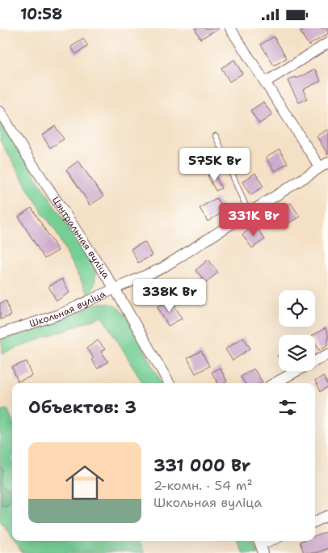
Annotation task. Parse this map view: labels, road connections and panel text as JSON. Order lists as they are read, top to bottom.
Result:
{
  "streets": {
    "street": ["Цэнтральная вуліца", "Школьная вуліца"]
  },
  "crossings": [
    ["Цэнтральная вуліца", "Школьная вуліца"]
  ],
  "page": {
    "status": "10:58",
    "price": ["575K Br", "331K Br", "338K Br"],
    "heading": "Объектов: 3",
    "list": [
      {
        "name": "331 000 Br",
        "note": "2-комн. · 54 m² · Школьная вуліца"
      }
    ]
  }
}
